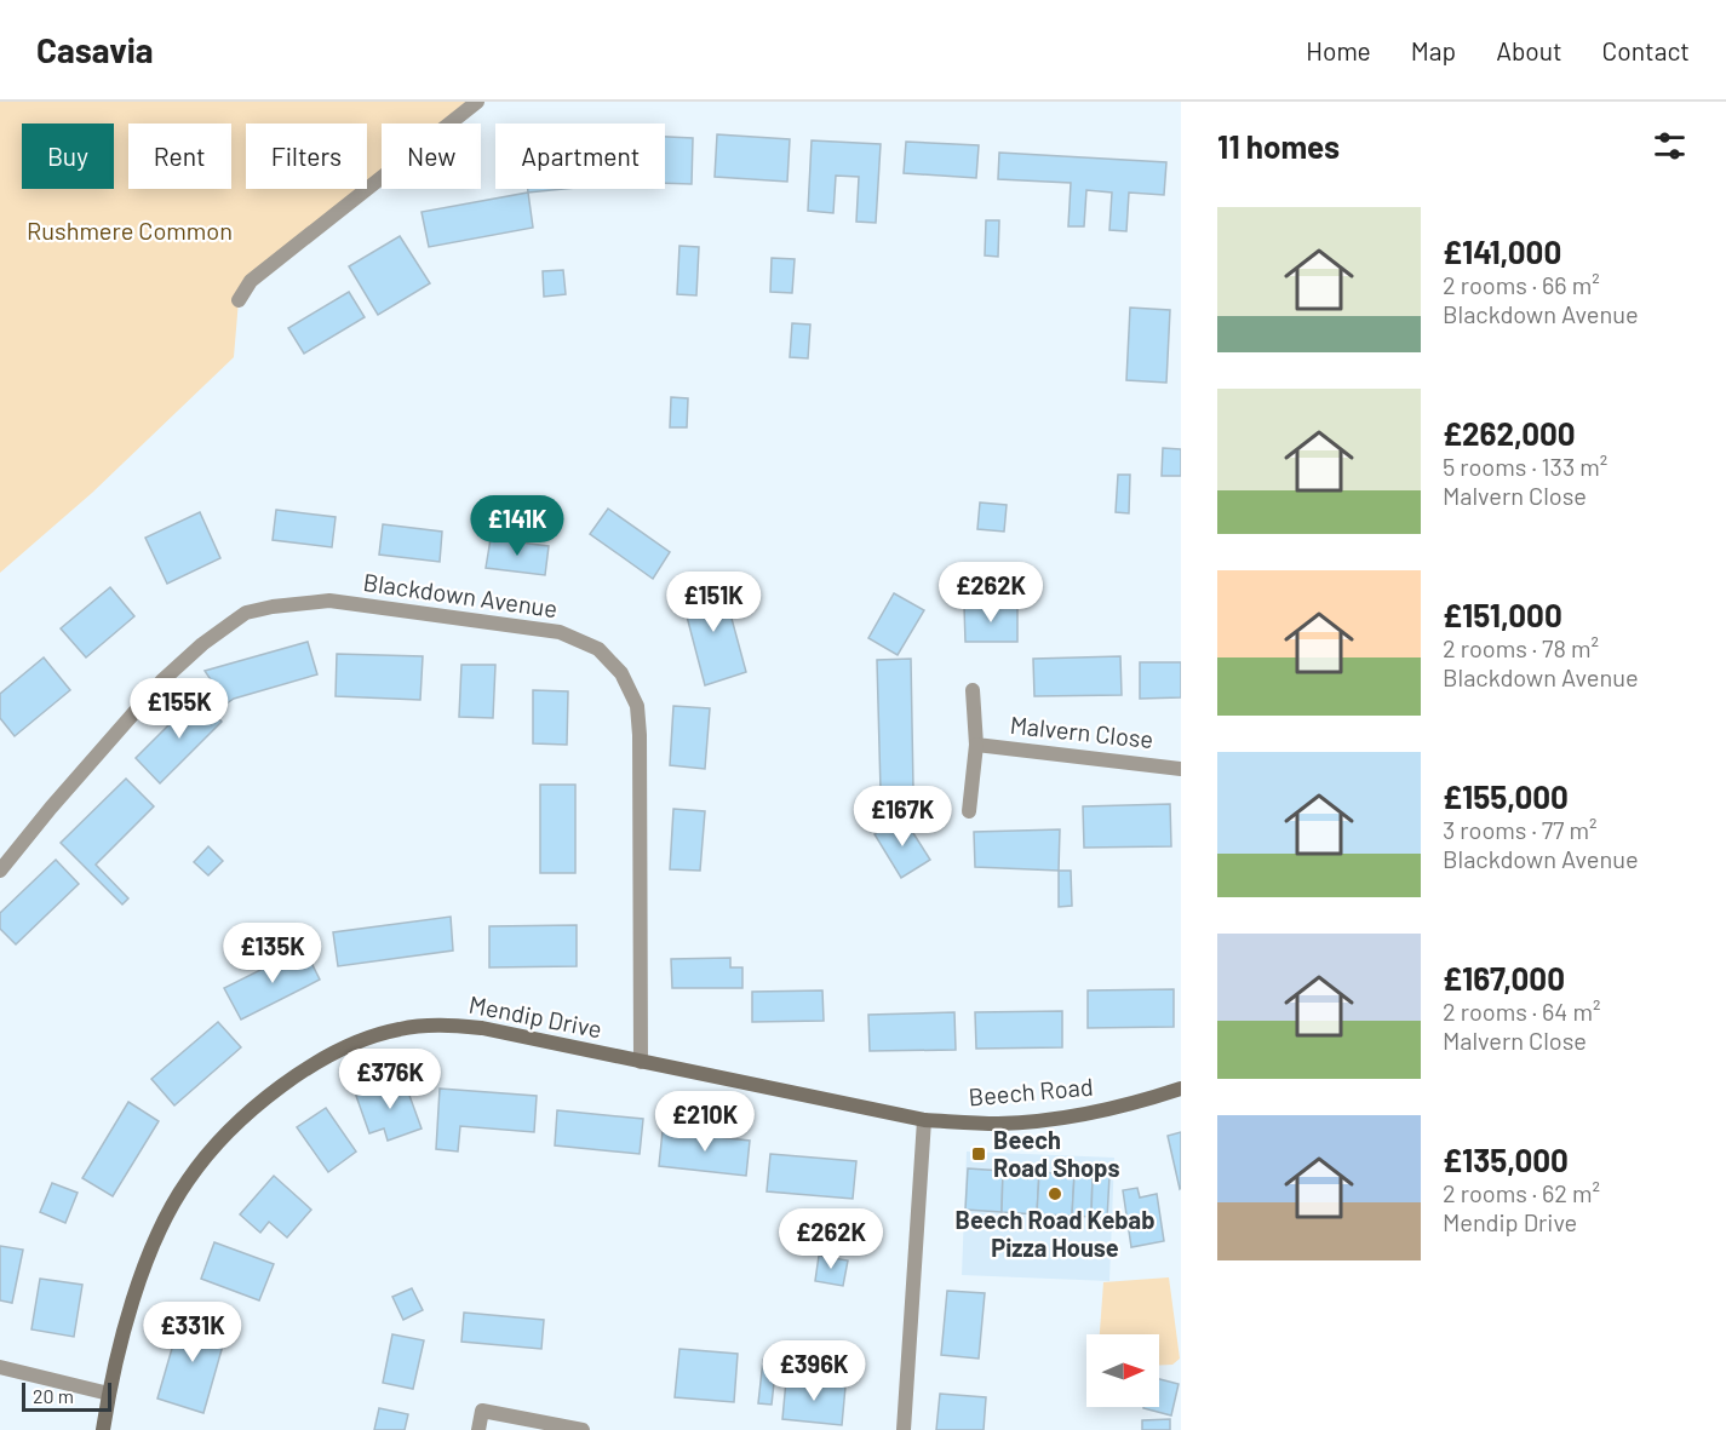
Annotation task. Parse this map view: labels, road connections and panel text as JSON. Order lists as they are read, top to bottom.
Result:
{
  "streets": {
    "street": [
      "Blackdown Avenue",
      "Malvern Close",
      "Mendip Drive",
      "Beech Road"
    ]
  },
  "crossings": [
    ["Blackdown Avenue", "Mendip Drive"],
    ["Mendip Drive", "Beech Road"]
  ],
  "parks": ["Rushmere Common"],
  "places": {
    "transit": ["Beech Road Shops"],
    "other": ["Beech Road Kebab Pizza House"]
  },
  "scale_bar": "20 m",
  "north": "right",
  "page": {
    "header": "Casavia",
    "nav": [
      "Home",
      "Map",
      "About",
      "Contact"
    ],
    "heading": "11 homes",
    "chip": [
      "Buy",
      "Rent",
      "Filters",
      "New",
      "Apartment"
    ],
    "list": [
      {
        "name": "£141,000",
        "note": "2 rooms · 66 m² · Blackdown Avenue"
      },
      {
        "name": "£262,000",
        "note": "5 rooms · 133 m² · Malvern Close"
      },
      {
        "name": "£151,000",
        "note": "2 rooms · 78 m² · Blackdown Avenue"
      },
      {
        "name": "£155,000",
        "note": "3 rooms · 77 m² · Blackdown Avenue"
      },
      {
        "name": "£167,000",
        "note": "2 rooms · 64 m² · Malvern Close"
      },
      {
        "name": "£135,000",
        "note": "2 rooms · 62 m² · Mendip Drive"
      }
    ],
    "price": [
      "£141K",
      "£262K",
      "£151K",
      "£155K",
      "£167K",
      "£135K",
      "£376K",
      "£210K",
      "£262K",
      "£331K",
      "£396K"
    ],
    "scale": "20 m"
  }
}
